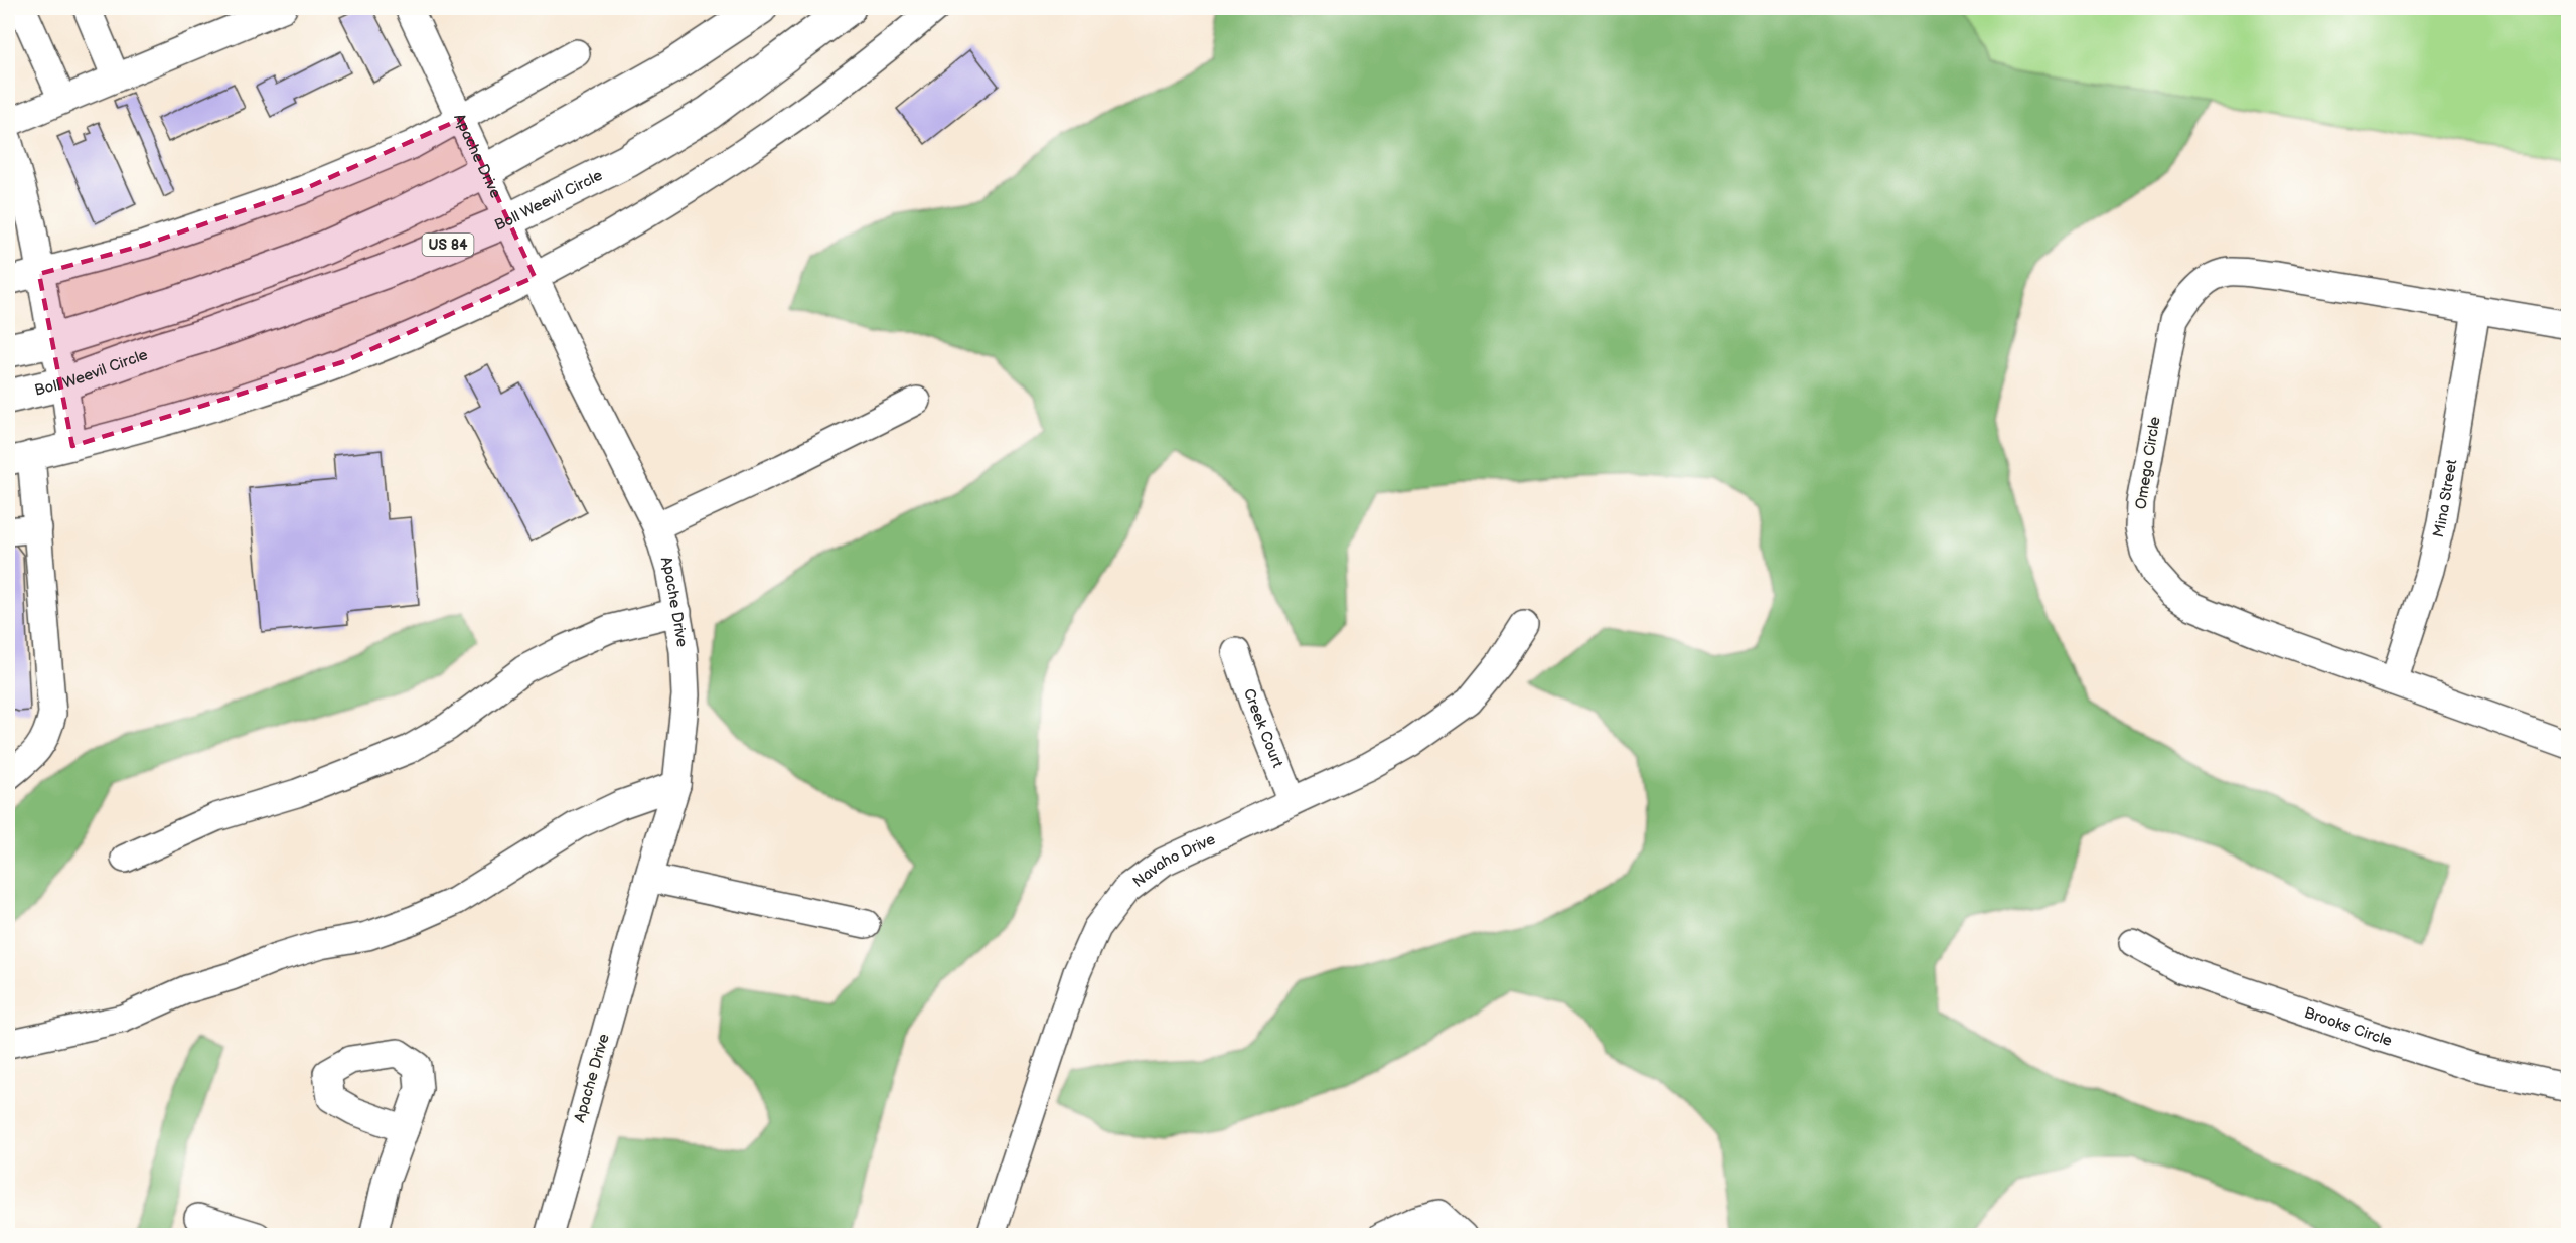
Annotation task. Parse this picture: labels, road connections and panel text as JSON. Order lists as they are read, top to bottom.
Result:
{
  "streets": {
    "highway": ["Boll Weevil Circle", "US 84"],
    "street": [
      "Apache Drive",
      "Omega Circle",
      "Mina Street",
      "Creek Court",
      "Navaho Drive",
      "Brooks Circle"
    ]
  },
  "crossings": [
    ["Apache Drive", "Boll Weevil Circle"],
    ["Omega Circle", "Mina Street"],
    ["Creek Court", "Navaho Drive"]
  ]
}
